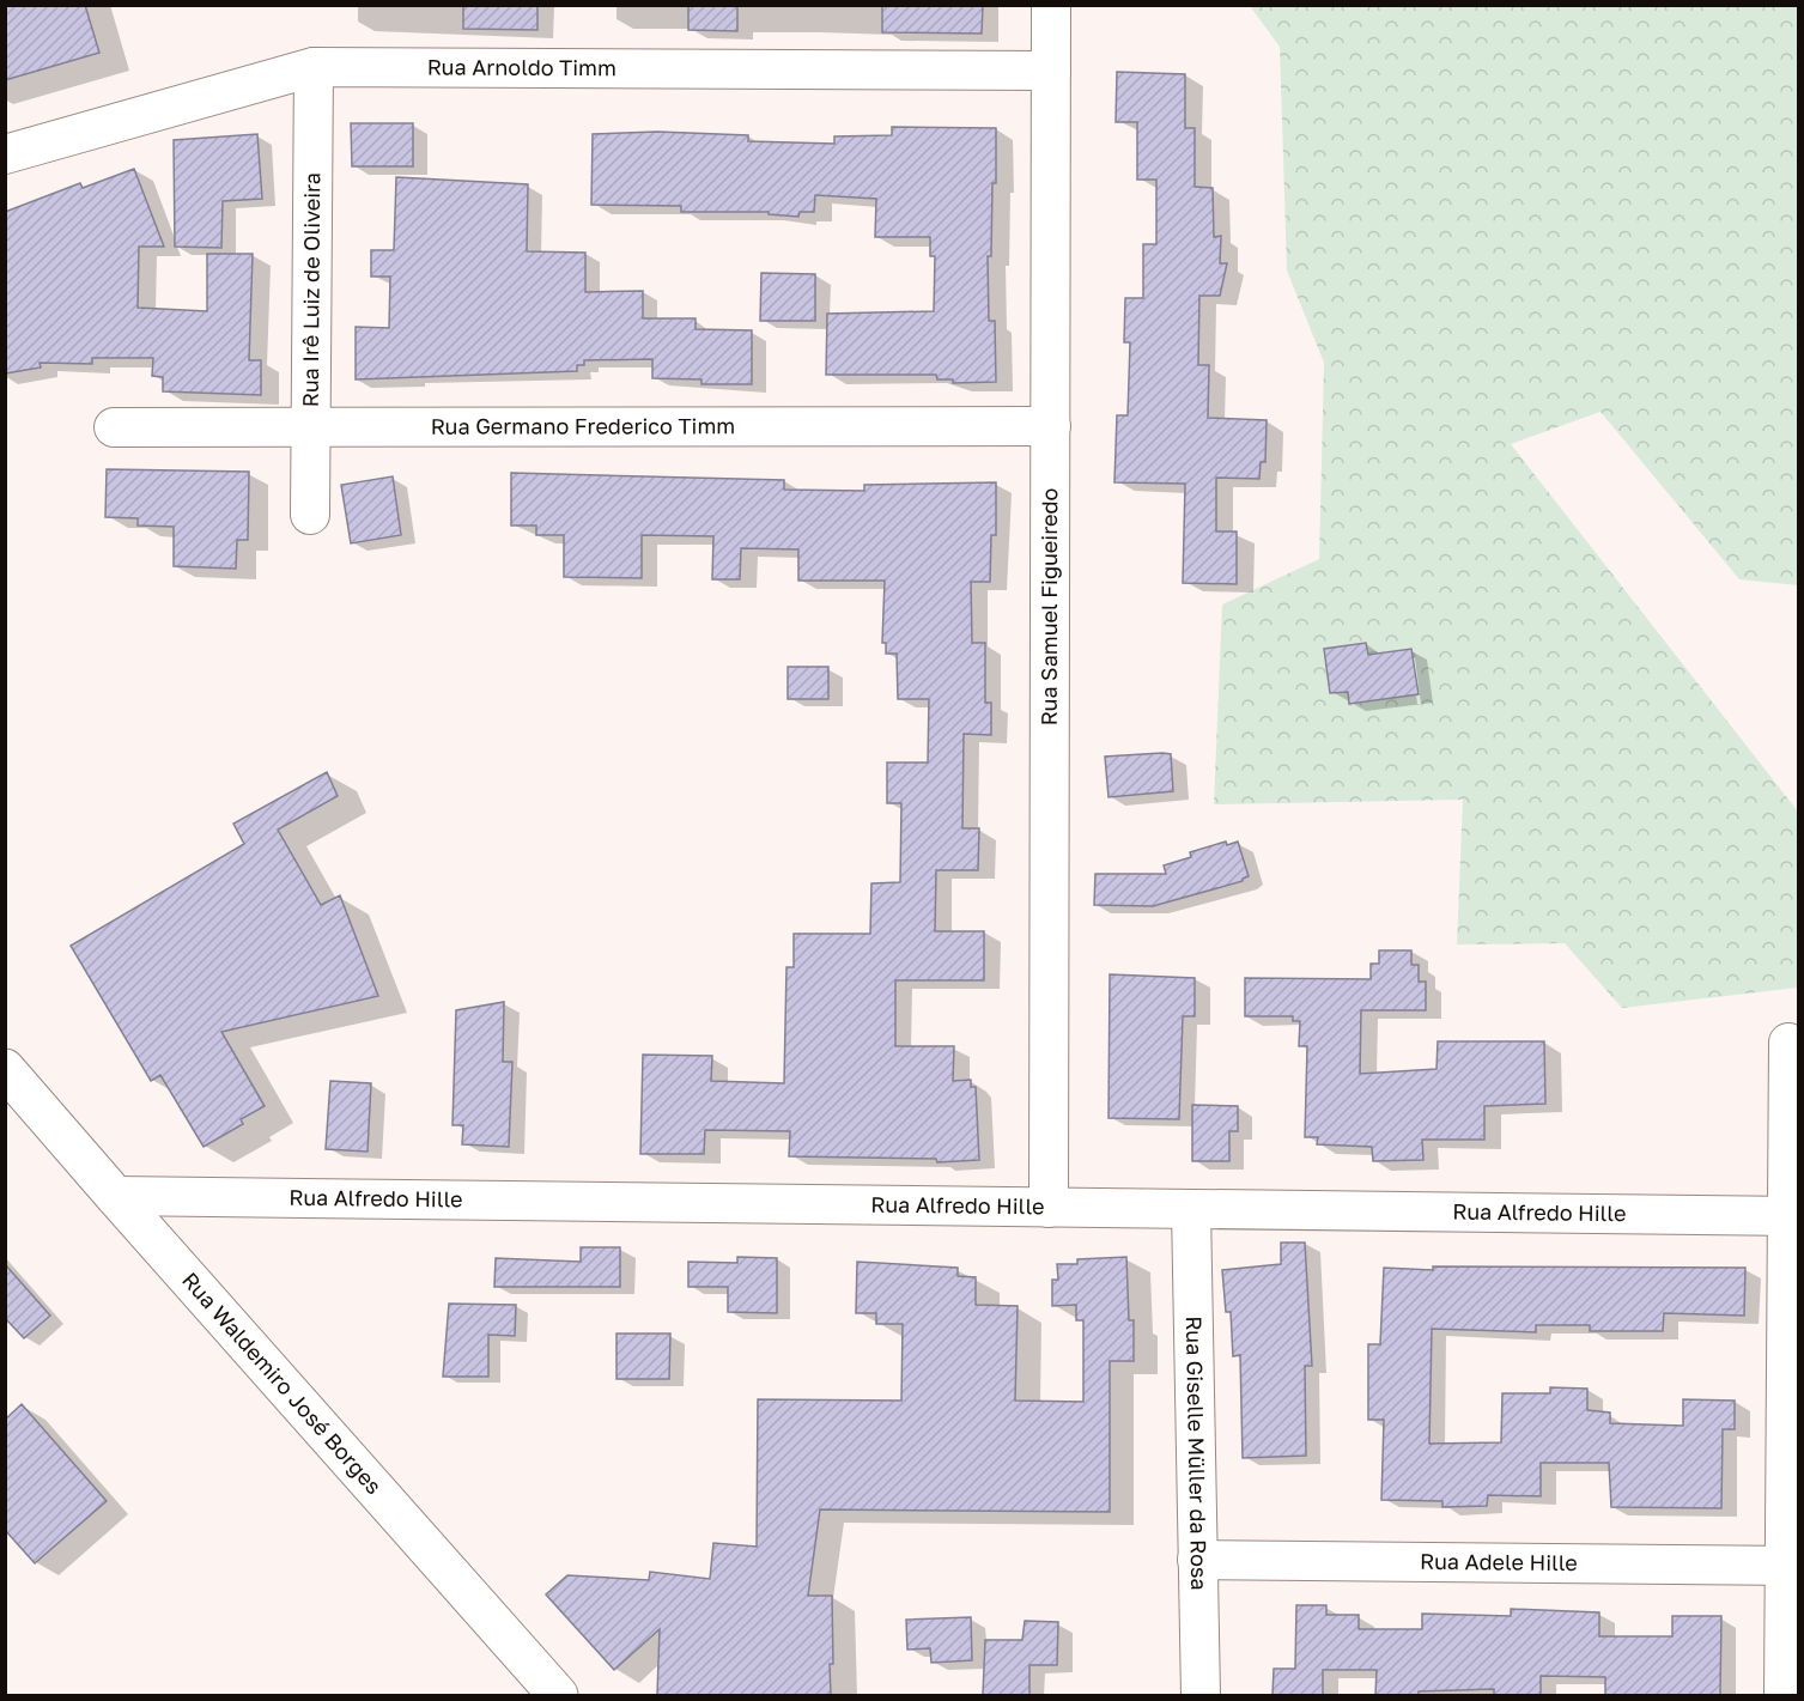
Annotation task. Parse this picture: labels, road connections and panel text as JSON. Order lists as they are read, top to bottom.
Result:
{
  "streets": {
    "main road": ["Rua Waldemiro José Borges"],
    "street": [
      "Rua Arnoldo Timm",
      "Rua Irê Luiz de Oliveira",
      "Rua Germano Frederico Timm",
      "Rua Samuel Figueiredo",
      "Rua Alfredo Hille",
      "Rua Giselle Müller da Rosa",
      "Rua Adele Hille"
    ]
  },
  "crossings": [
    ["Rua Arnoldo Timm", "Rua Irê Luiz de Oliveira"],
    ["Rua Arnoldo Timm", "Rua Samuel Figueiredo"],
    ["Rua Irê Luiz de Oliveira", "Rua Germano Frederico Timm"],
    ["Rua Germano Frederico Timm", "Rua Samuel Figueiredo"],
    ["Rua Samuel Figueiredo", "Rua Alfredo Hille"],
    ["Rua Alfredo Hille", "Rua Waldemiro José Borges"],
    ["Rua Alfredo Hille", "Rua Giselle Müller da Rosa"],
    ["Rua Giselle Müller da Rosa", "Rua Adele Hille"]
  ]
}
